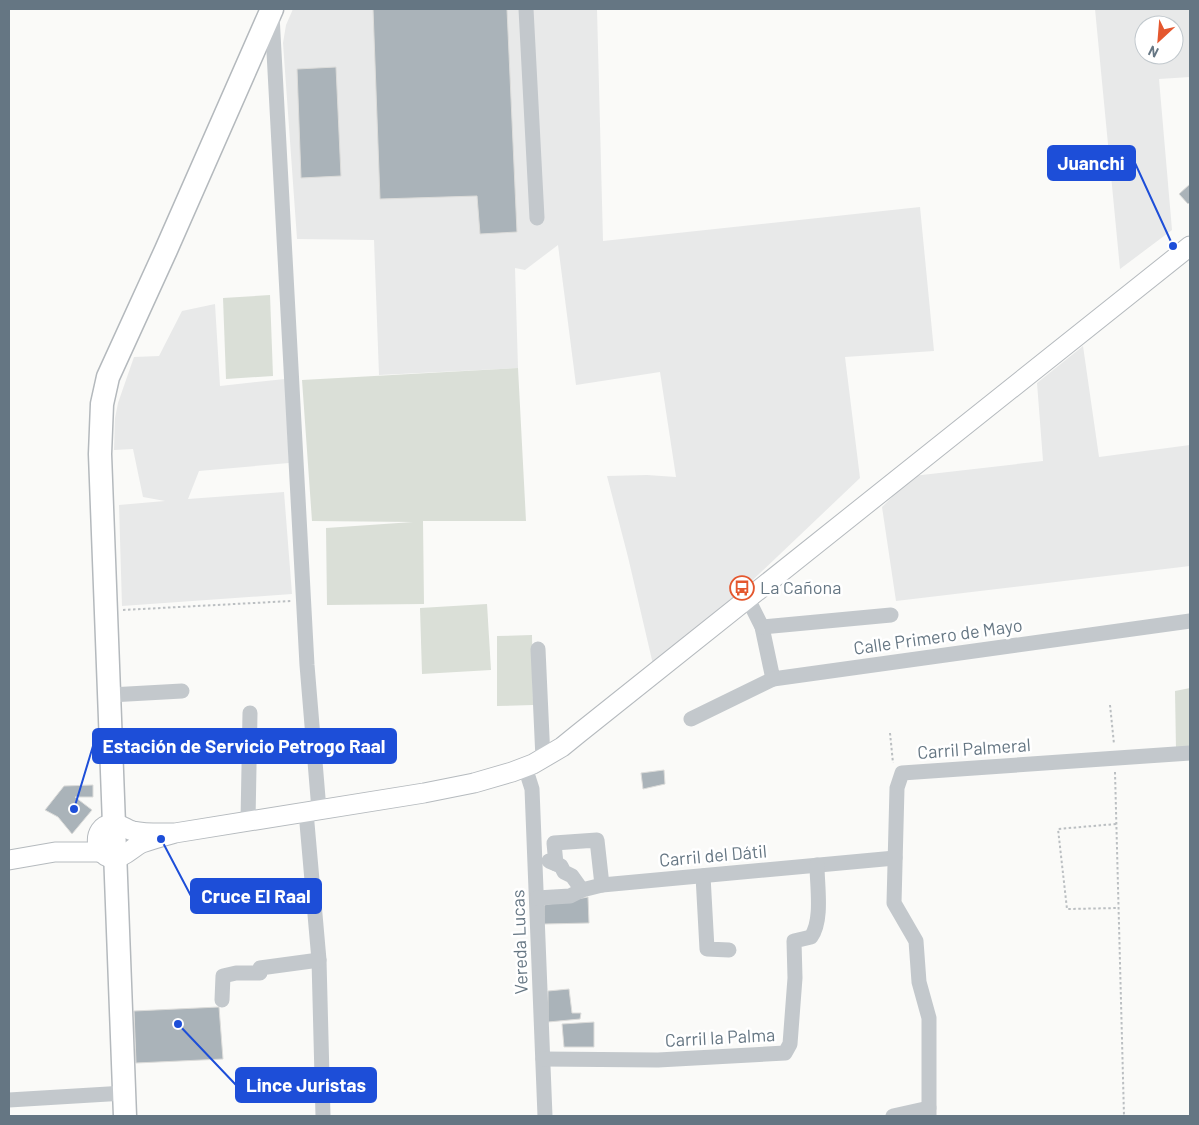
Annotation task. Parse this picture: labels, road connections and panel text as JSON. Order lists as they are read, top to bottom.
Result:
{
  "streets": {
    "street": [
      "Calle Primero de Mayo",
      "Carril Palmeral",
      "Carril del Dátil",
      "Vereda Lucas",
      "Carril la Palma"
    ]
  },
  "crossings": [
    ["Carril del Dátil", "Vereda Lucas"],
    ["Carril del Dátil", "Carril la Palma"],
    ["Vereda Lucas", "Carril la Palma"]
  ],
  "places": {
    "other": [
      "Juanchi",
      "Estación de Servicio Petrogo Raal",
      "Cruce El Raal",
      "Lince Juristas"
    ],
    "bus stop": ["La Cañona"]
  },
  "north": "bottom left"
}
